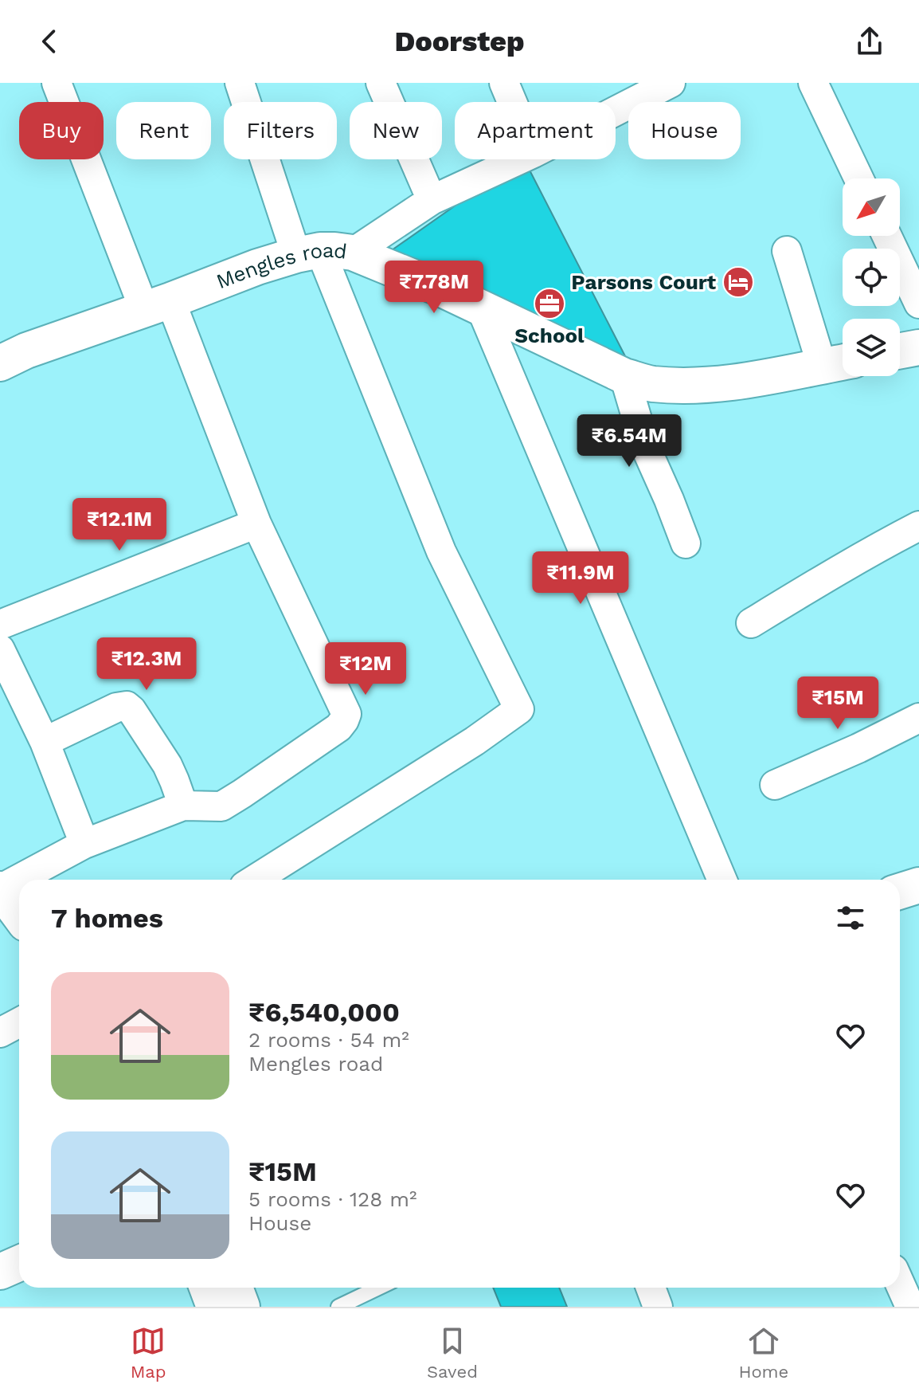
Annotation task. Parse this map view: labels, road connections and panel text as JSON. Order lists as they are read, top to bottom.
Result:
{
  "streets": {
    "main road": ["Mengles road"]
  },
  "places": {
    "hotel": ["Parsons Court"],
    "office": ["School"]
  },
  "north": "bottom left",
  "page": {
    "header": "Doorstep",
    "chip": [
      "Buy",
      "Rent",
      "Filters",
      "New",
      "Apartment",
      "House"
    ],
    "price": [
      "₹7.78M",
      "₹6.54M",
      "₹12.1M",
      "₹11.9M",
      "₹12.3M",
      "₹12M",
      "₹15M"
    ],
    "heading": "7 homes",
    "list": [
      {
        "name": "₹6,540,000",
        "note": "2 rooms · 54 m² · Mengles road"
      },
      {
        "name": "₹15M",
        "note": "5 rooms · 128 m² · House"
      }
    ],
    "tabs": ["Map", "Saved", "Home"]
  }
}
